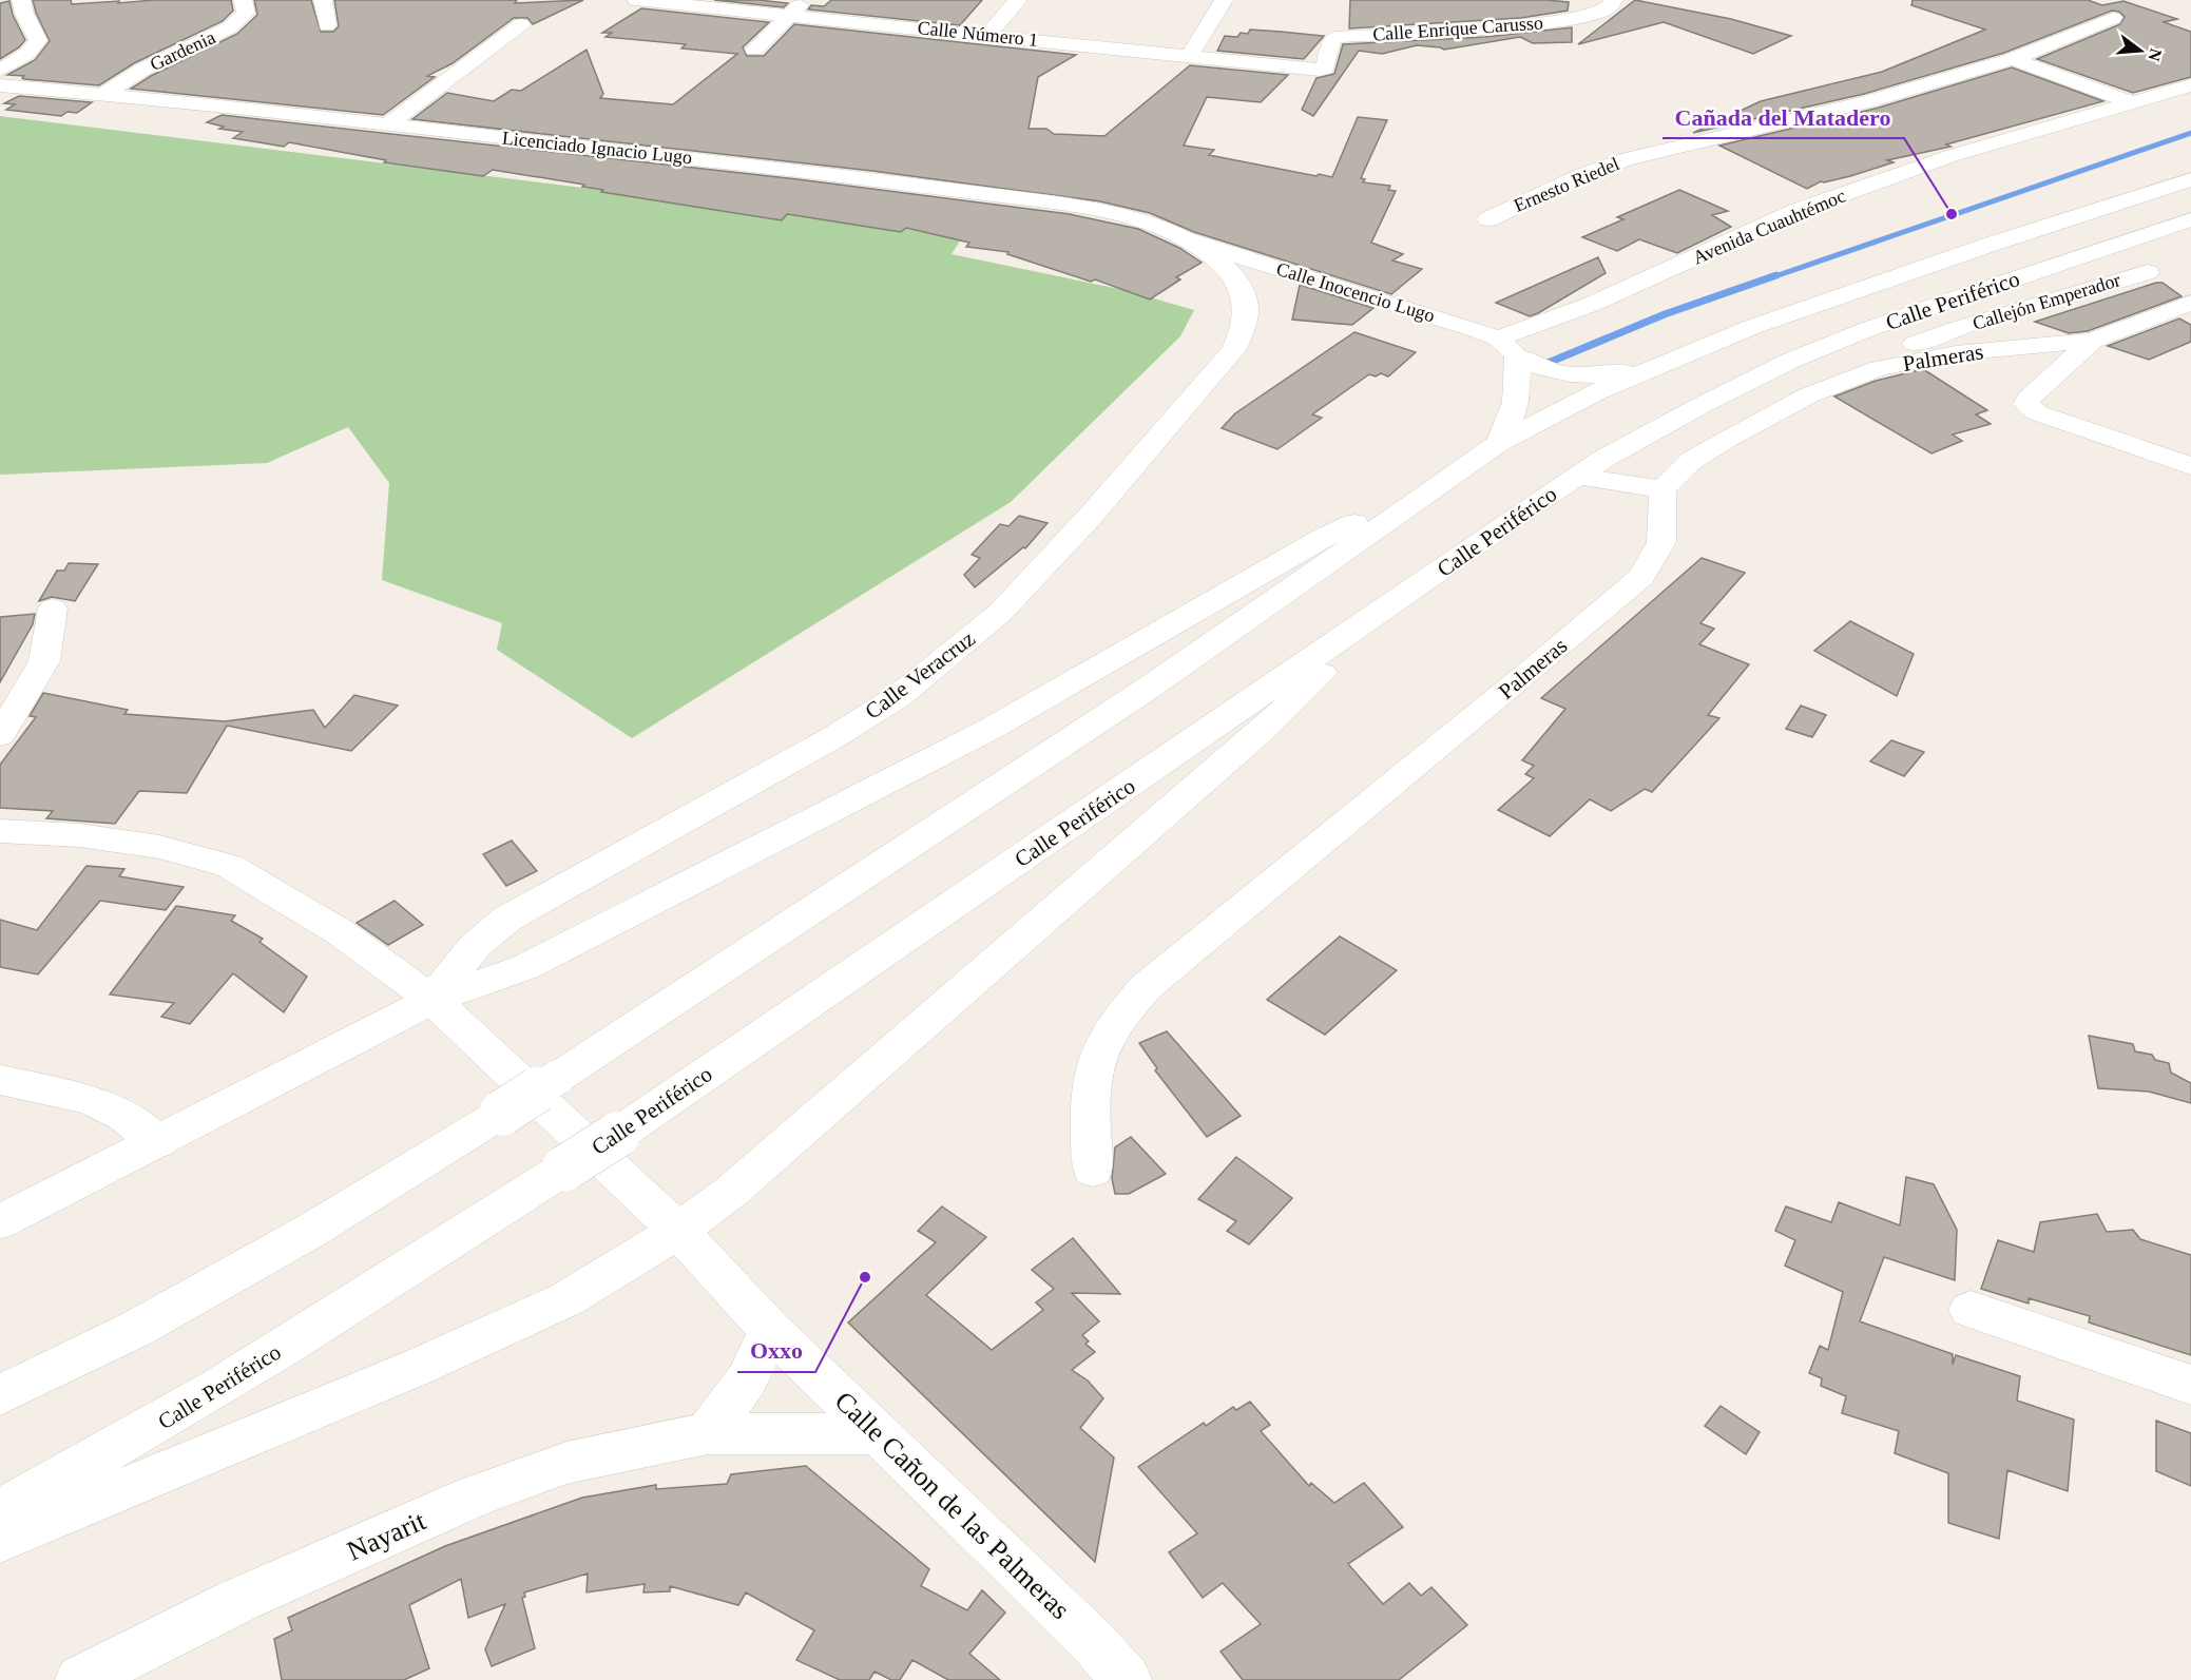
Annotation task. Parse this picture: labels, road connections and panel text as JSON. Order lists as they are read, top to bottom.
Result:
{
  "streets": {
    "main road": [
      "Calle Enrique Carusso",
      "Calle Número 1",
      "Gardenia",
      "Licenciado Ignacio Lugo",
      "Ernesto Riedel",
      "Avenida Cuauhtémoc",
      "Calle Inocencio Lugo",
      "Calle Periférico",
      "Callejón Emperador",
      "Palmeras",
      "Calle Veracruz",
      "Calle Cañon de las Palmeras",
      "Nayarit"
    ]
  },
  "crossings": [
    ["Calle Enrique Carusso", "Calle Número 1"],
    ["Gardenia", "Licenciado Ignacio Lugo"],
    ["Licenciado Ignacio Lugo", "Calle Inocencio Lugo"],
    ["Licenciado Ignacio Lugo", "Calle Veracruz"],
    ["Avenida Cuauhtémoc", "Calle Inocencio Lugo"],
    ["Calle Inocencio Lugo", "Calle Periférico"],
    ["Calle Inocencio Lugo", "Calle Veracruz"],
    ["Callejón Emperador", "Palmeras"],
    ["Calle Veracruz", "Calle Cañon de las Palmeras"],
    ["Calle Cañon de las Palmeras", "Nayarit"]
  ],
  "places": ["Cañada del Matadero", "Oxxo"],
  "north": "right"
}
